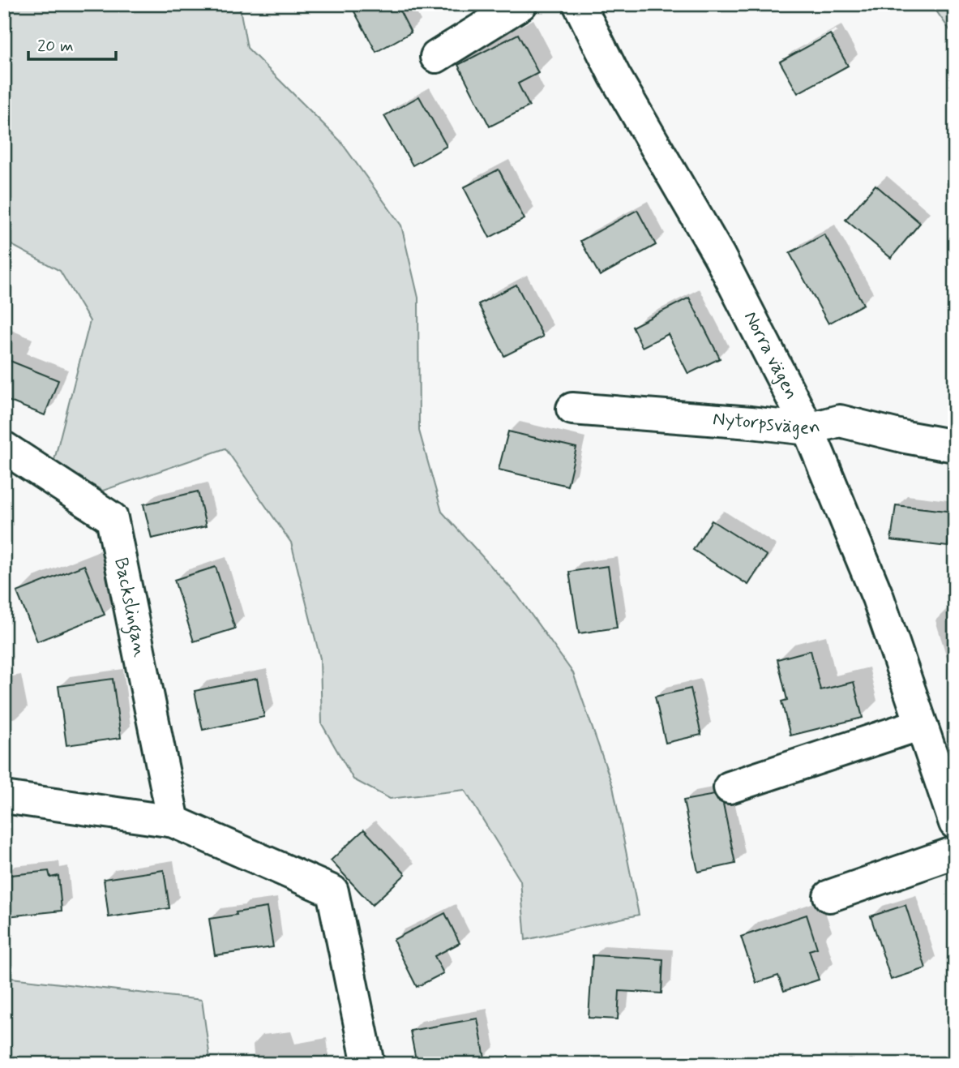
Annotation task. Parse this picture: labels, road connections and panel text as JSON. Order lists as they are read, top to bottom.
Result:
{
  "streets": {
    "street": ["Norra vägen", "Nytorpsvägen", "Backslingan"]
  },
  "crossings": [
    ["Norra vägen", "Nytorpsvägen"]
  ],
  "scale_bar": "20 m"
}
